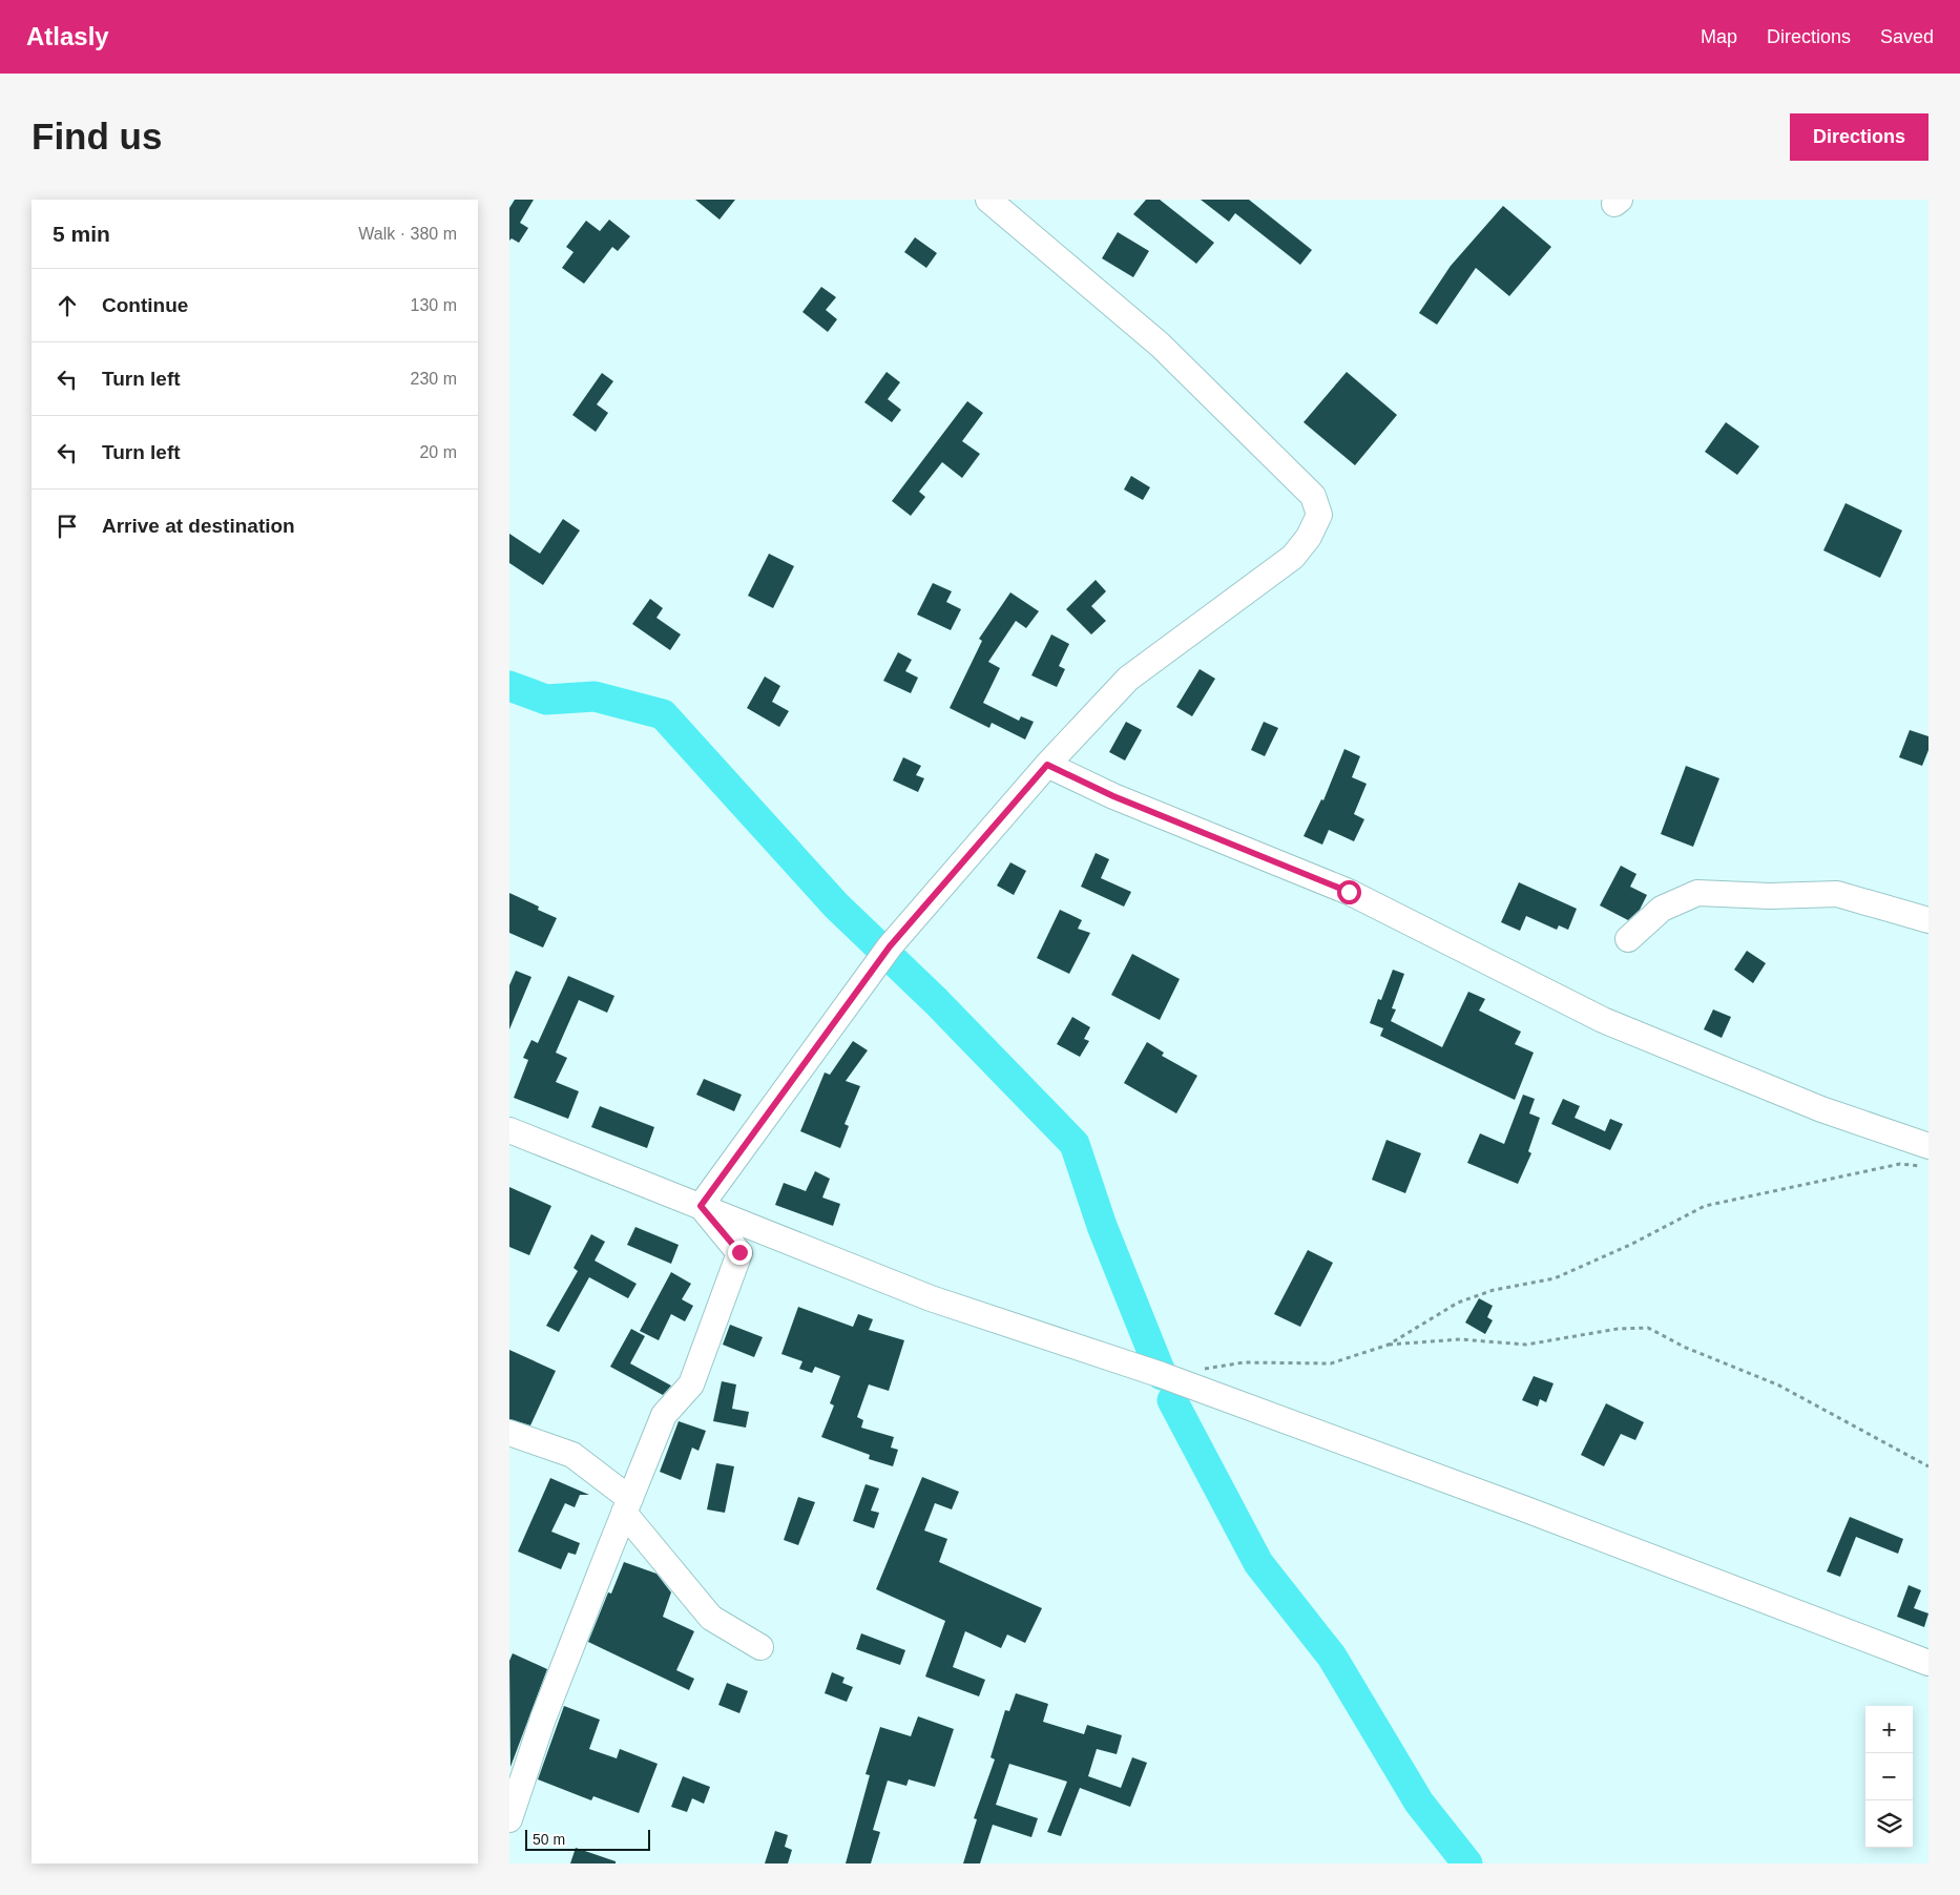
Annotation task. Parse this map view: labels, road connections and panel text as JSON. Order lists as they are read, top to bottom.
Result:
{
  "scale_bar": "50 m",
  "page": {
    "header": "Atlasly",
    "nav": ["Map", "Directions", "Saved"],
    "buttons": "Directions",
    "title": "Find us",
    "heading": ["5 min", "Walk · 380 m"],
    "list": [
      ["Continue", "130 m"],
      ["Turn left", "230 m"],
      ["Turn left", "20 m"],
      "Arrive at destination"
    ],
    "map_buttons": ["+", "−"],
    "scale": "50 m"
  }
}
